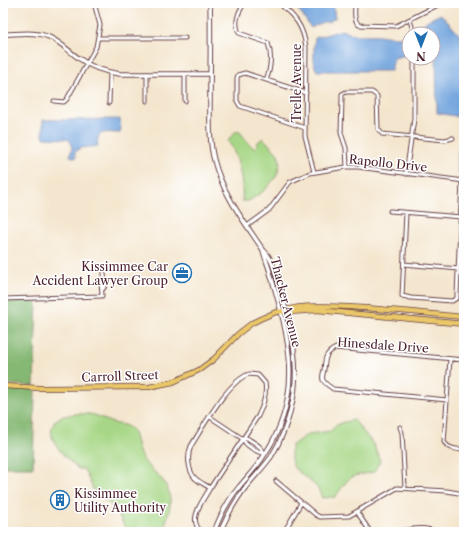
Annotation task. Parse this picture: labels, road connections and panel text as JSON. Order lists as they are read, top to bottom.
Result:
{
  "streets": {
    "main road": ["Carroll Street"],
    "street": [
      "Trelle Avenue",
      "Rapollo Drive",
      "Thacker Avenue",
      "Hinesdale Drive"
    ]
  },
  "crossings": [
    ["Trelle Avenue", "Rapollo Drive"],
    ["Rapollo Drive", "Thacker Avenue"],
    ["Thacker Avenue", "Carroll Street"]
  ],
  "places": {
    "office": ["Kissimmee Car Accident Lawyer Group"],
    "building": ["Kissimmee Utility Authority"]
  },
  "north": "bottom"
}
